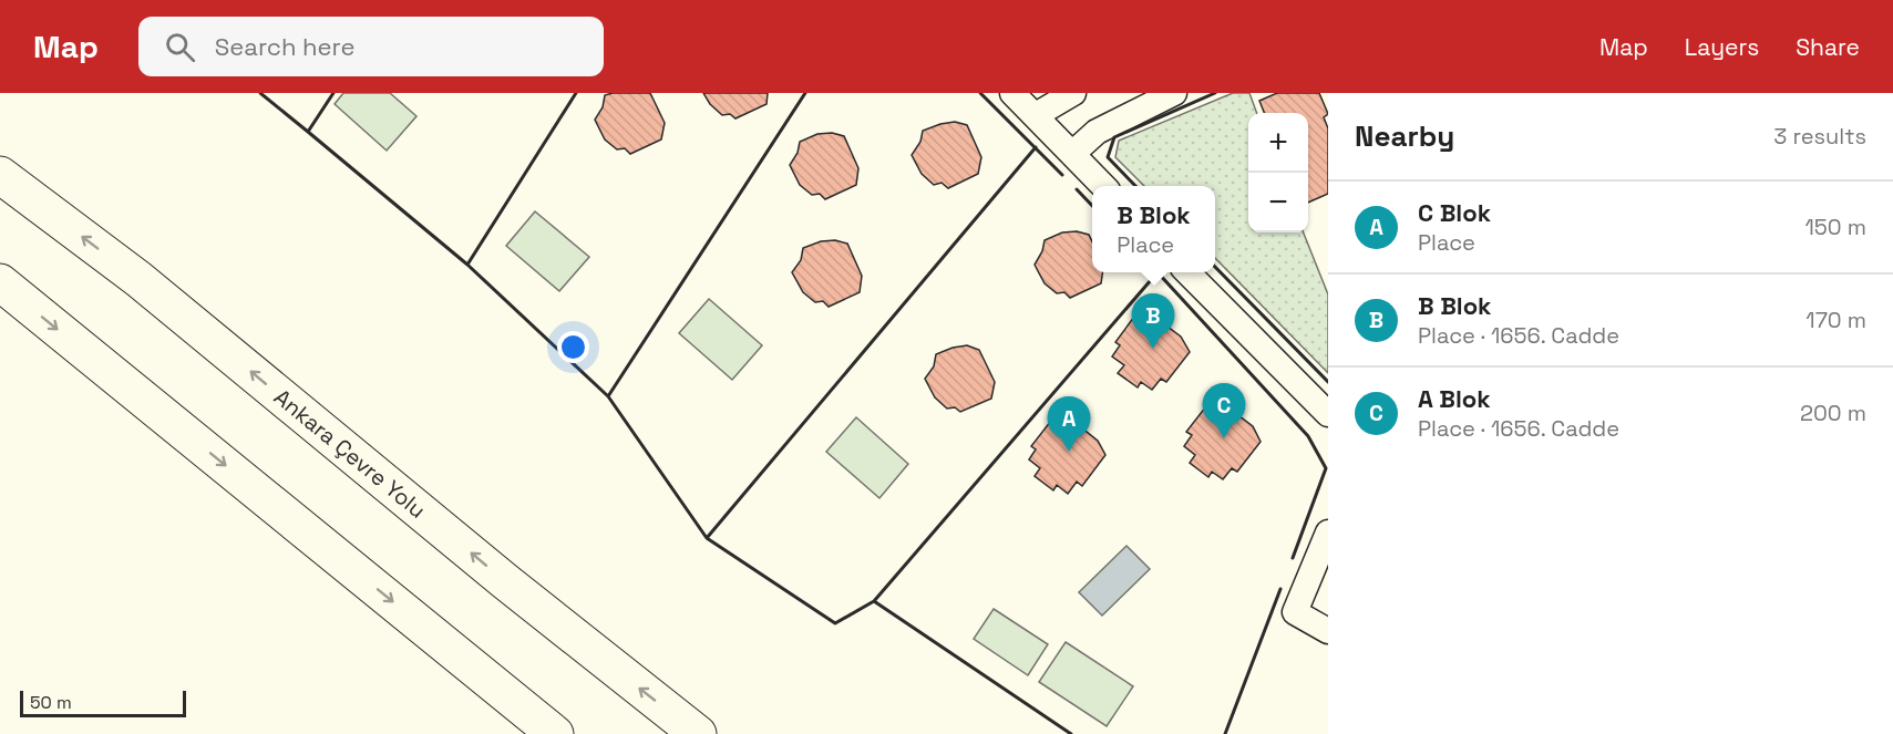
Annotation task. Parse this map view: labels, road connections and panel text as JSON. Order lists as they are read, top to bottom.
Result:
{
  "streets": {
    "highway": ["Ankara Çevre Yolu"]
  },
  "scale_bar": "50 m",
  "page": {
    "header": "Map",
    "search": "Search here",
    "nav": ["Map", "Layers", "Share"],
    "heading": ["Nearby", "3 results"],
    "map_buttons": ["+", "−"],
    "list": [
      {
        "mark": "A",
        "name": "C Blok",
        "note": "Place",
        "value": "150 m"
      },
      {
        "mark": "B",
        "name": "B Blok",
        "note": "Place · 1656. Cadde",
        "value": "170 m"
      },
      {
        "mark": "C",
        "name": "A Blok",
        "note": "Place · 1656. Cadde",
        "value": "200 m"
      }
    ],
    "popup": ["B Blok", "Place"],
    "pins": ["B", "C", "A"],
    "scale": "50 m"
  }
}
